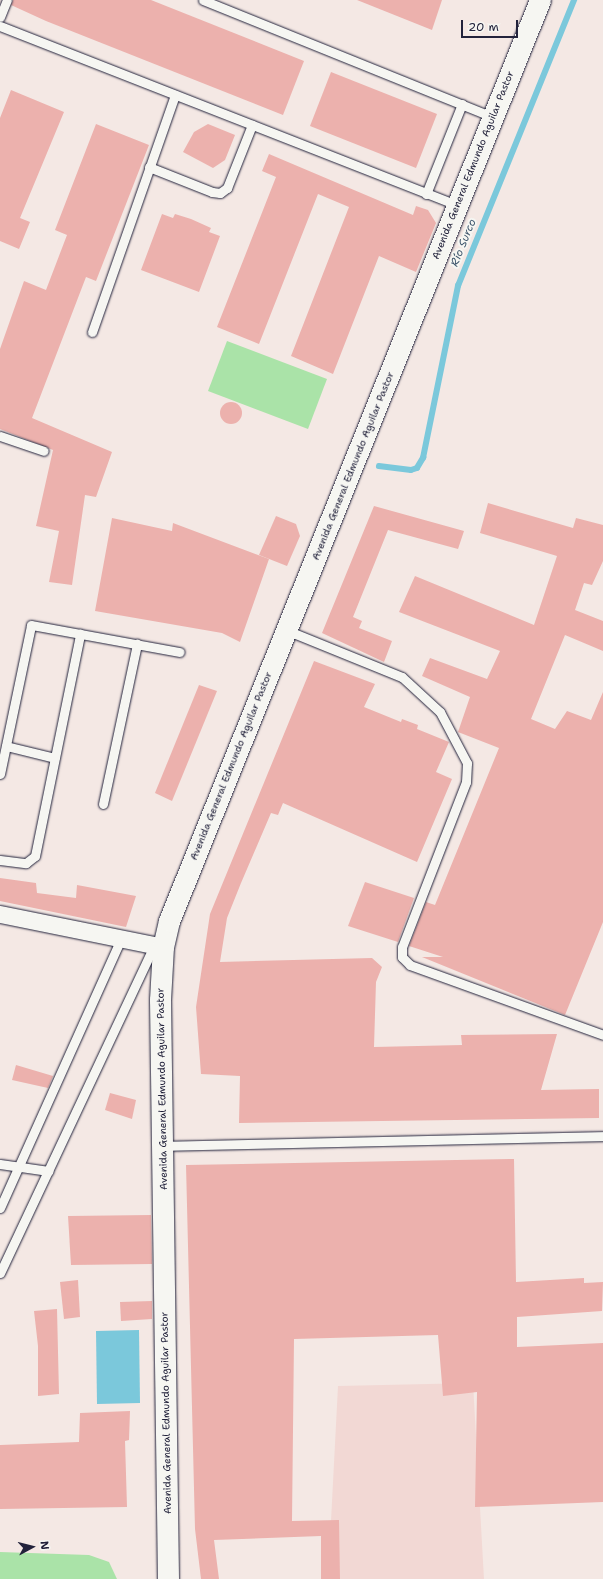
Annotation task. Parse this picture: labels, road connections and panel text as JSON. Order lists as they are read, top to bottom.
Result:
{
  "streets": {
    "street": ["Avenida General Edmundo Aguilar Pastor"]
  },
  "water": ["Río Surco"],
  "scale_bar": "20 m",
  "north": "right"
}
